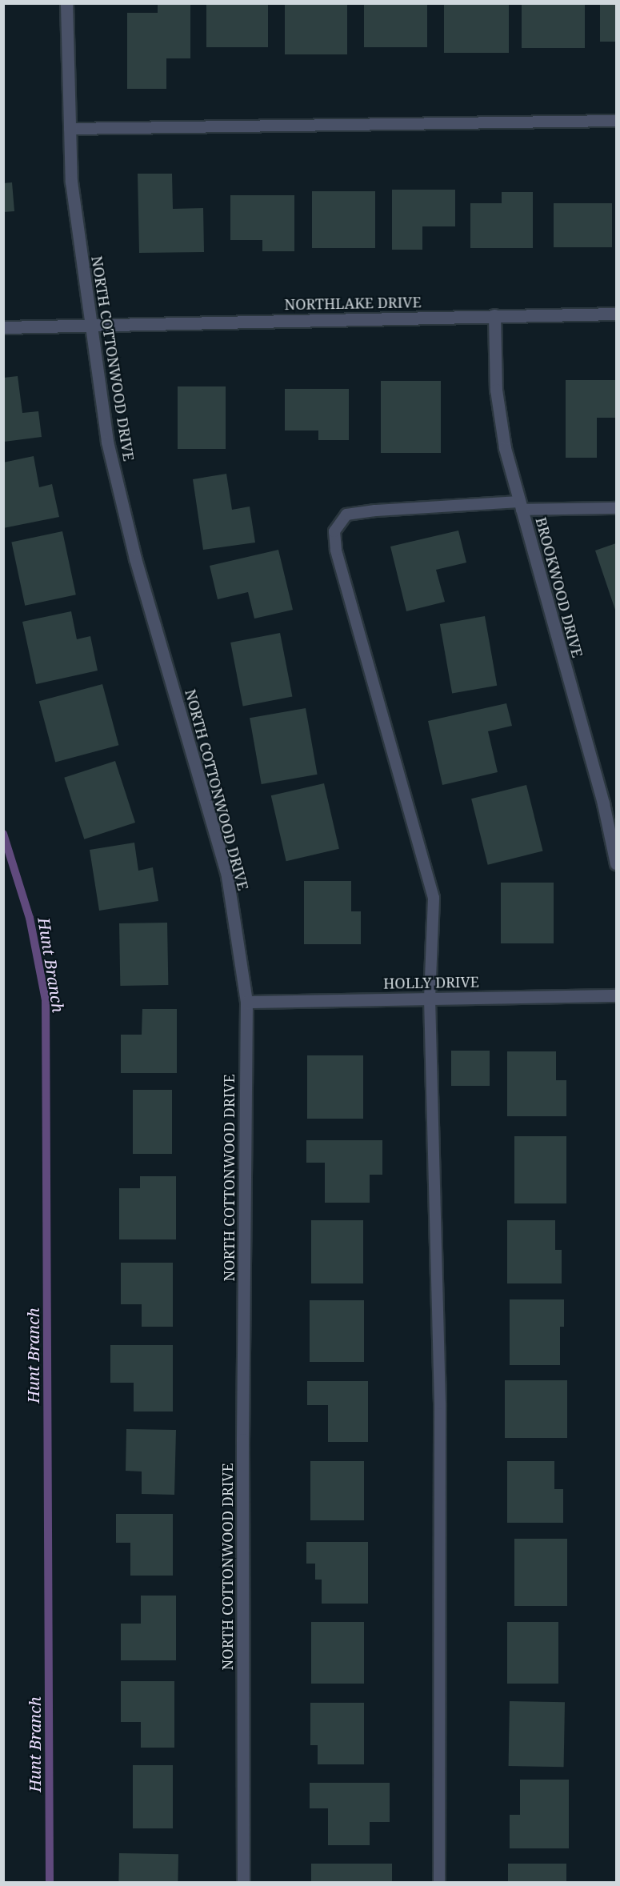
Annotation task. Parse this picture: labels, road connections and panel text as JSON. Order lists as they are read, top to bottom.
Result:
{
  "streets": {
    "street": [
      "NORTHLAKE DRIVE",
      "NORTH COTTONWOOD DRIVE",
      "BROOKWOOD DRIVE",
      "HOLLY DRIVE"
    ]
  },
  "crossings": [
    ["NORTHLAKE DRIVE", "NORTH COTTONWOOD DRIVE"],
    ["NORTHLAKE DRIVE", "BROOKWOOD DRIVE"],
    ["NORTH COTTONWOOD DRIVE", "HOLLY DRIVE"]
  ],
  "water": ["Hunt Branch"]
}
